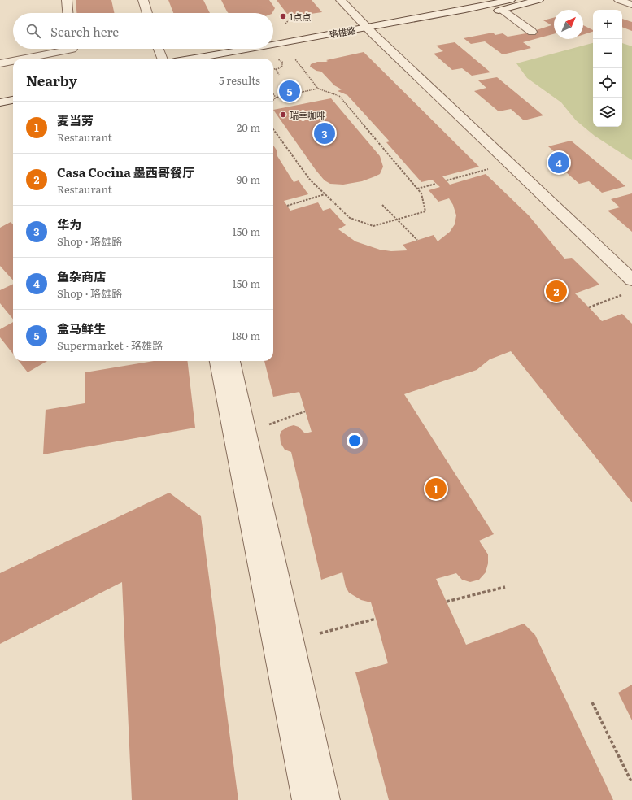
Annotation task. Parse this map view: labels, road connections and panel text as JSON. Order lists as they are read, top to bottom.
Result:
{
  "streets": {
    "street": ["珞雄路"]
  },
  "places": ["1点点", "瑞幸咖啡"],
  "north": "top right",
  "page": {
    "map_buttons": ["+", "−"],
    "search": "Search here",
    "heading": ["Nearby", "5 results"],
    "pins": [
      "5",
      "3",
      "4",
      "2",
      "1"
    ],
    "list": [
      {
        "mark": "1",
        "name": "麦当劳",
        "note": "Restaurant",
        "value": "20 m"
      },
      {
        "mark": "2",
        "name": "Casa Cocina 墨西哥餐厅",
        "note": "Restaurant",
        "value": "90 m"
      },
      {
        "mark": "3",
        "name": "华为",
        "note": "Shop · 珞雄路",
        "value": "150 m"
      },
      {
        "mark": "4",
        "name": "鱼杂商店",
        "note": "Shop · 珞雄路",
        "value": "150 m"
      },
      {
        "mark": "5",
        "name": "盒马鲜生",
        "note": "Supermarket · 珞雄路",
        "value": "180 m"
      }
    ]
  }
}
